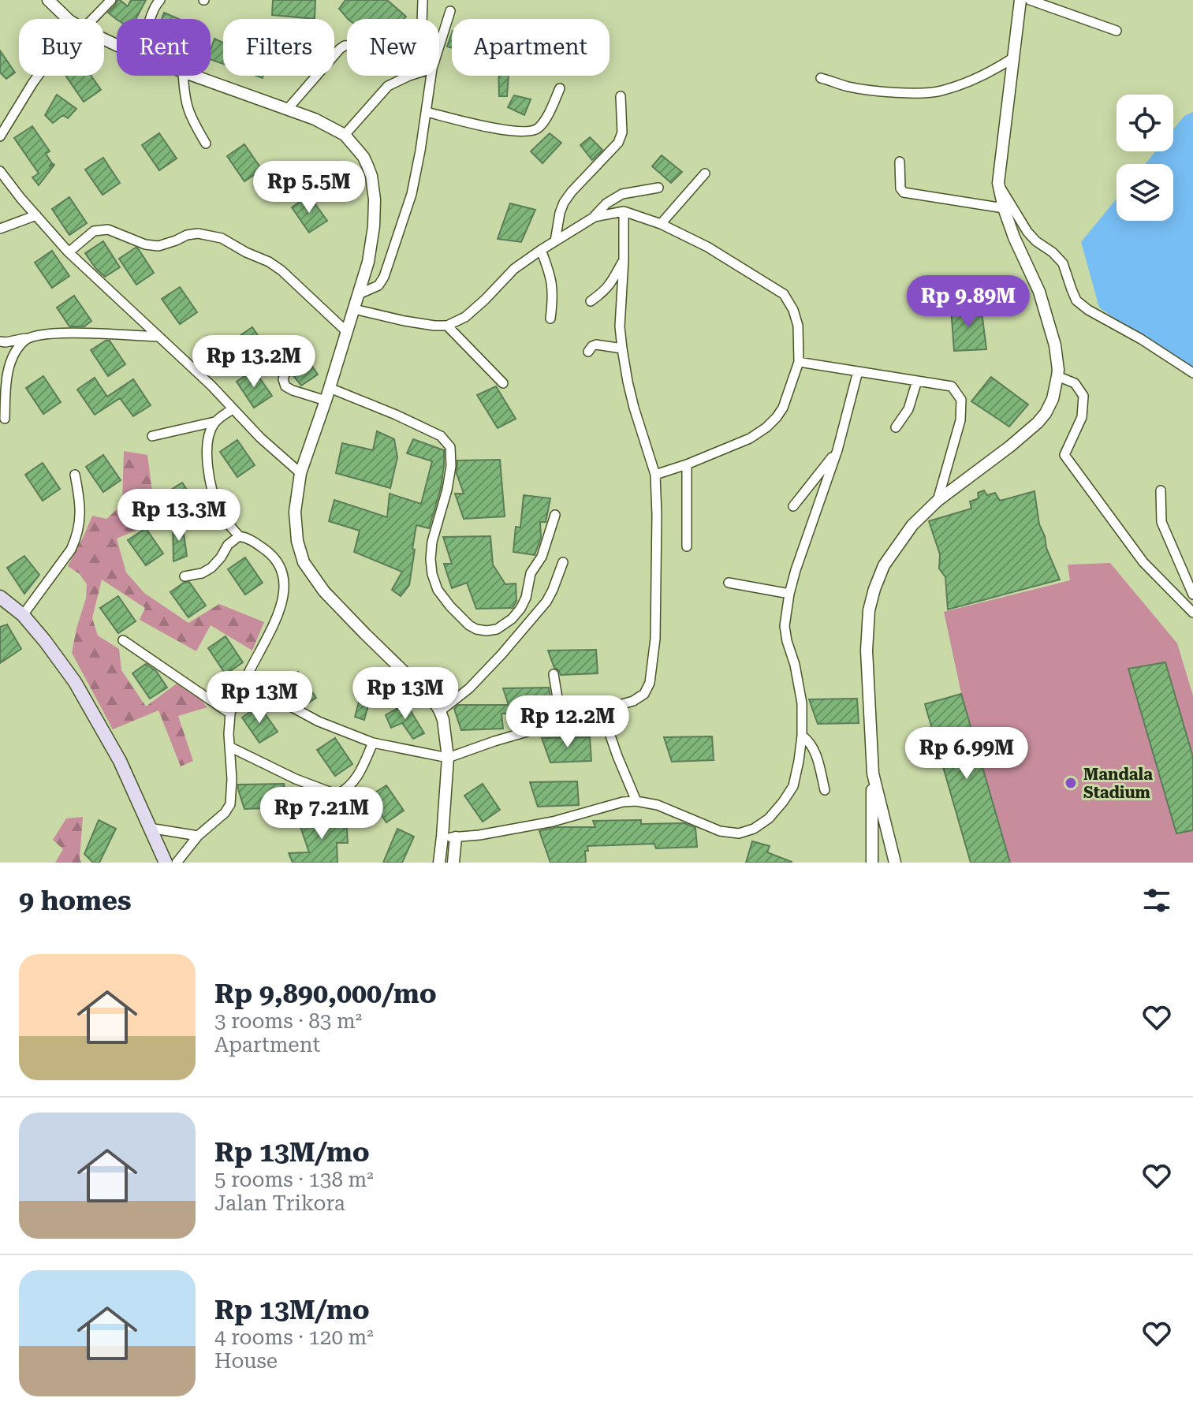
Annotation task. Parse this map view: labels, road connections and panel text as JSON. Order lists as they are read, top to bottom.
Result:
{
  "places": ["Mandala Stadium"],
  "page": {
    "chip": [
      "Buy",
      "Rent",
      "Filters",
      "New",
      "Apartment"
    ],
    "price": [
      "Rp 5.5M",
      "Rp 9.89M",
      "Rp 13.2M",
      "Rp 13.3M",
      "Rp 13M",
      "Rp 13M",
      "Rp 12.2M",
      "Rp 6.99M",
      "Rp 7.21M"
    ],
    "heading": "9 homes",
    "list": [
      {
        "name": "Rp 9,890,000/mo",
        "note": "3 rooms · 83 m² · Apartment"
      },
      {
        "name": "Rp 13M/mo",
        "note": "5 rooms · 138 m² · Jalan Trikora"
      },
      {
        "name": "Rp 13M/mo",
        "note": "4 rooms · 120 m² · House"
      }
    ]
  }
}
